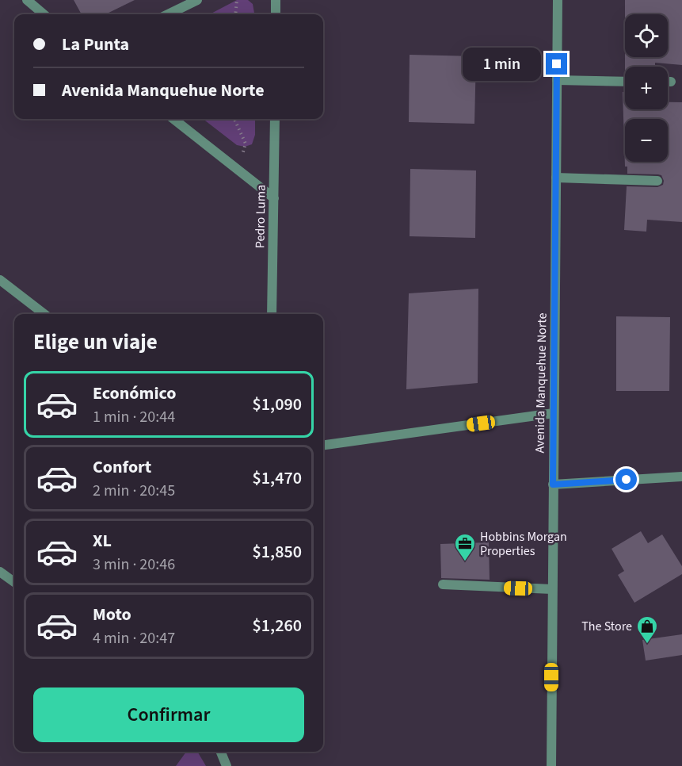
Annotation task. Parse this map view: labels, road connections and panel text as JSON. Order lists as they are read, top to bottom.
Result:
{
  "streets": {
    "street": ["Pedro Luma", "Avenida Manquehue Norte"]
  },
  "places": {
    "office": ["Hobbins Morgan Properties"],
    "shop": ["The Store"]
  },
  "page": {
    "map_buttons": ["+", "−"],
    "banner": ["La Punta", "Avenida Manquehue Norte"],
    "bubble": "1 min",
    "heading": "Elige un viaje",
    "list": [
      {
        "name": "Económico",
        "note": "1 min · 20:44",
        "value": "$1,090"
      },
      {
        "name": "Confort",
        "note": "2 min · 20:45",
        "value": "$1,470"
      },
      {
        "name": "XL",
        "note": "3 min · 20:46",
        "value": "$1,850"
      },
      {
        "name": "Moto",
        "note": "4 min · 20:47",
        "value": "$1,260"
      }
    ],
    "buttons": "Confirmar"
  }
}
